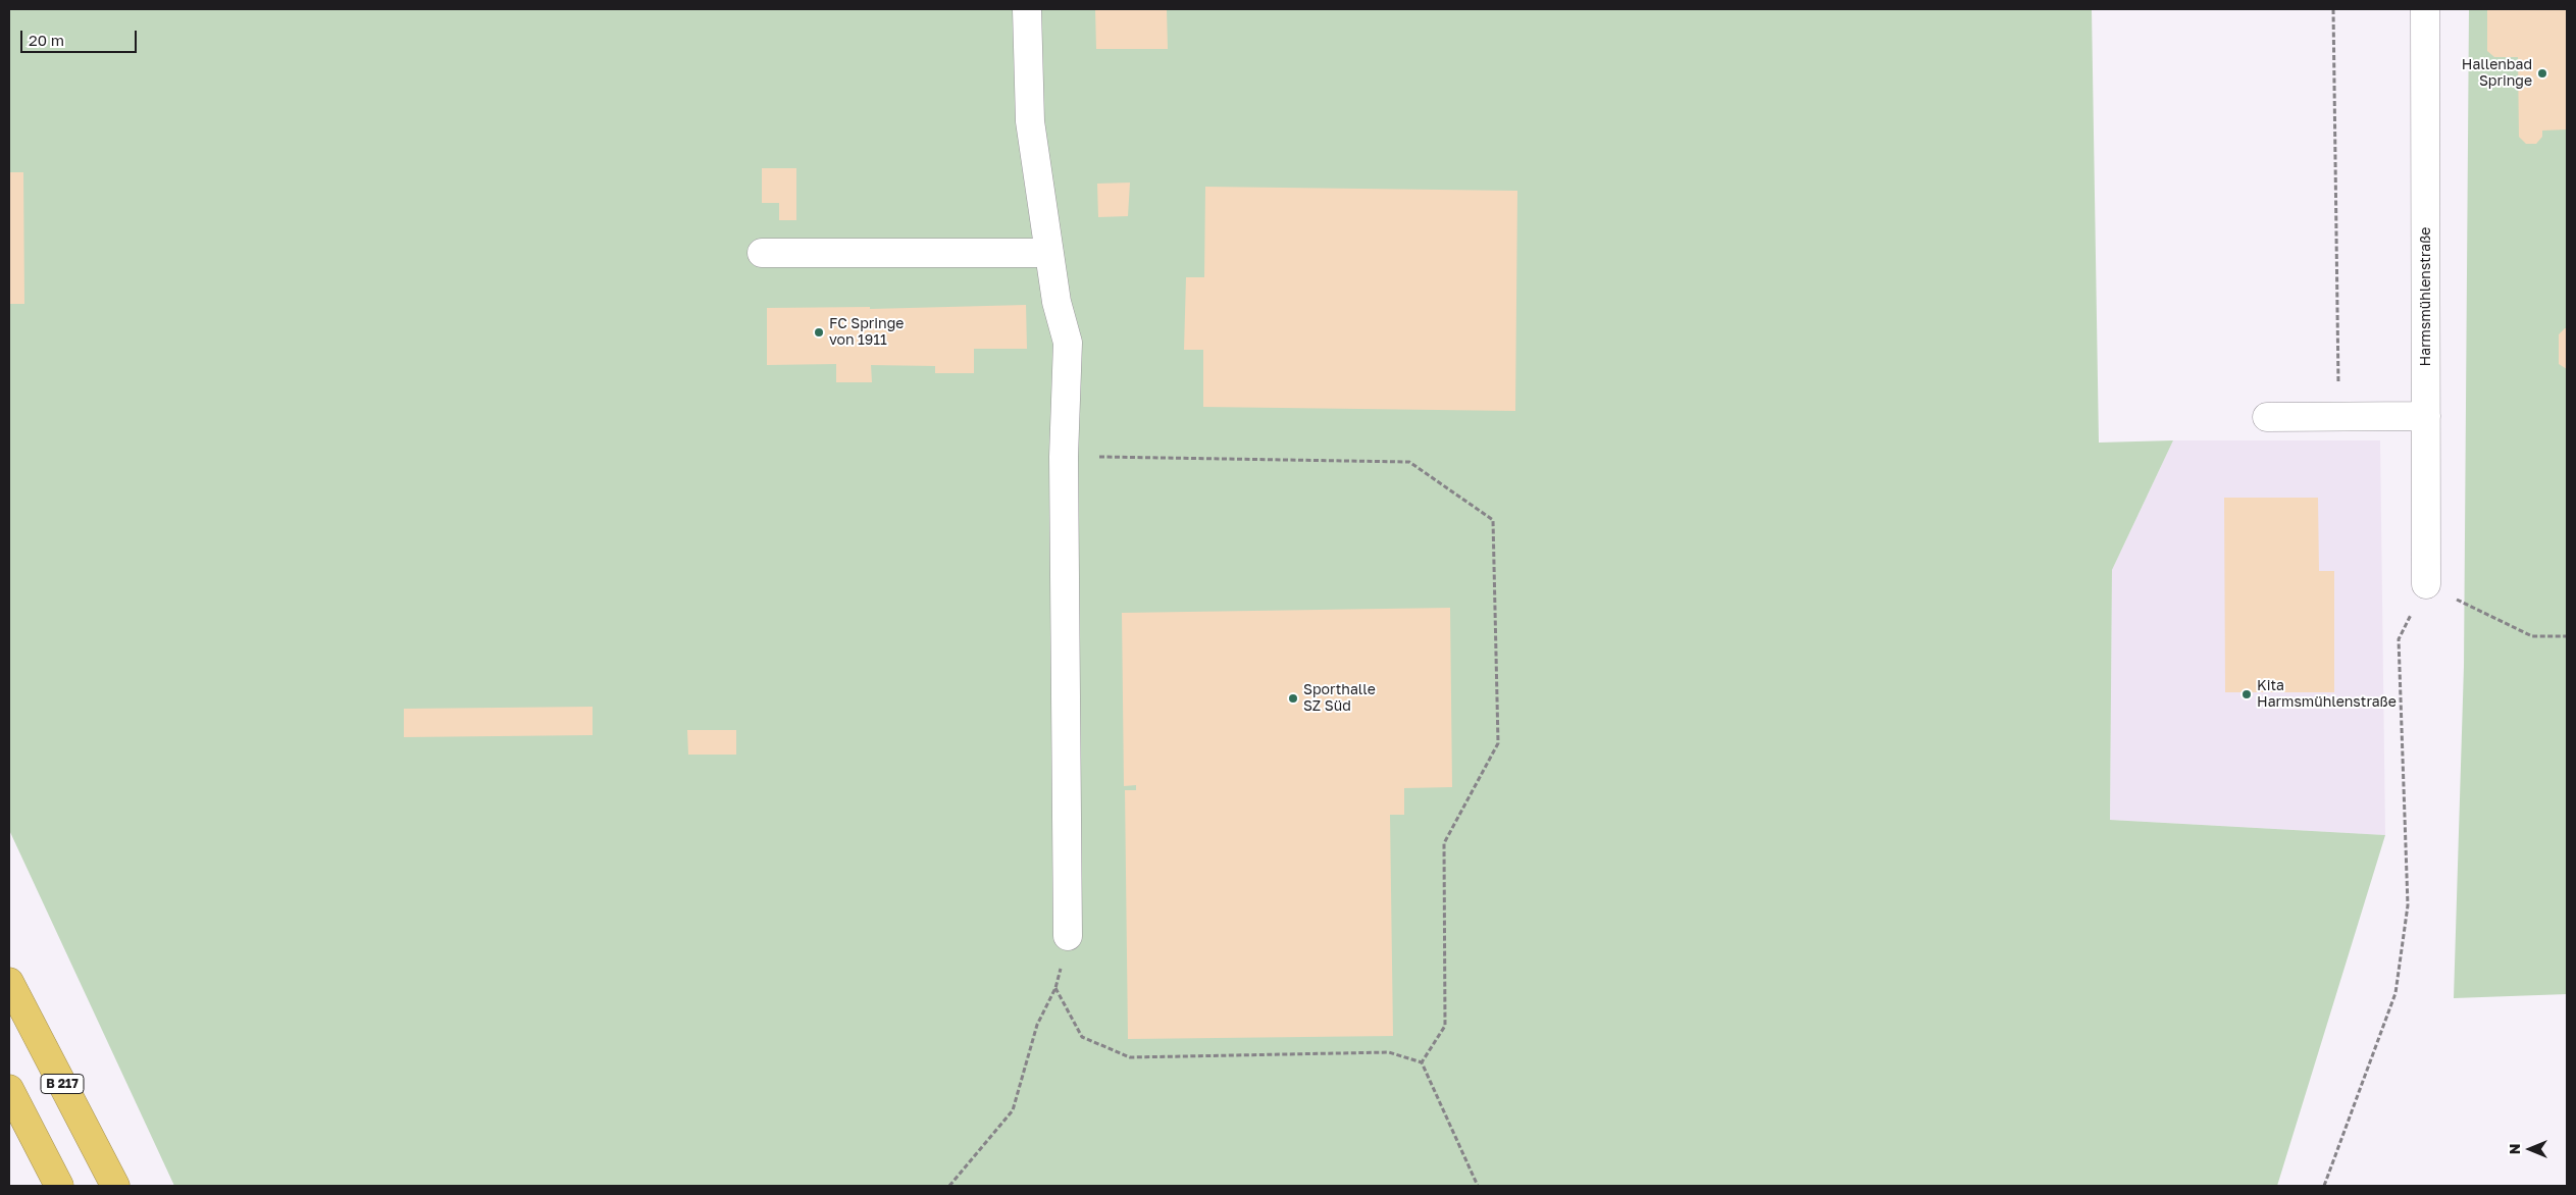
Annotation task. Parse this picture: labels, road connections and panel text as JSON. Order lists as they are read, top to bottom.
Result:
{
  "streets": {
    "highway": ["B 217"],
    "street": ["Harmsmühlenstraße"]
  },
  "places": [
    "Hallenbad Springe",
    "FC Springe von 1911",
    "Kita Harmsmühlenstraße",
    "Sporthalle SZ Süd"
  ],
  "scale_bar": "20 m",
  "north": "left"
}
